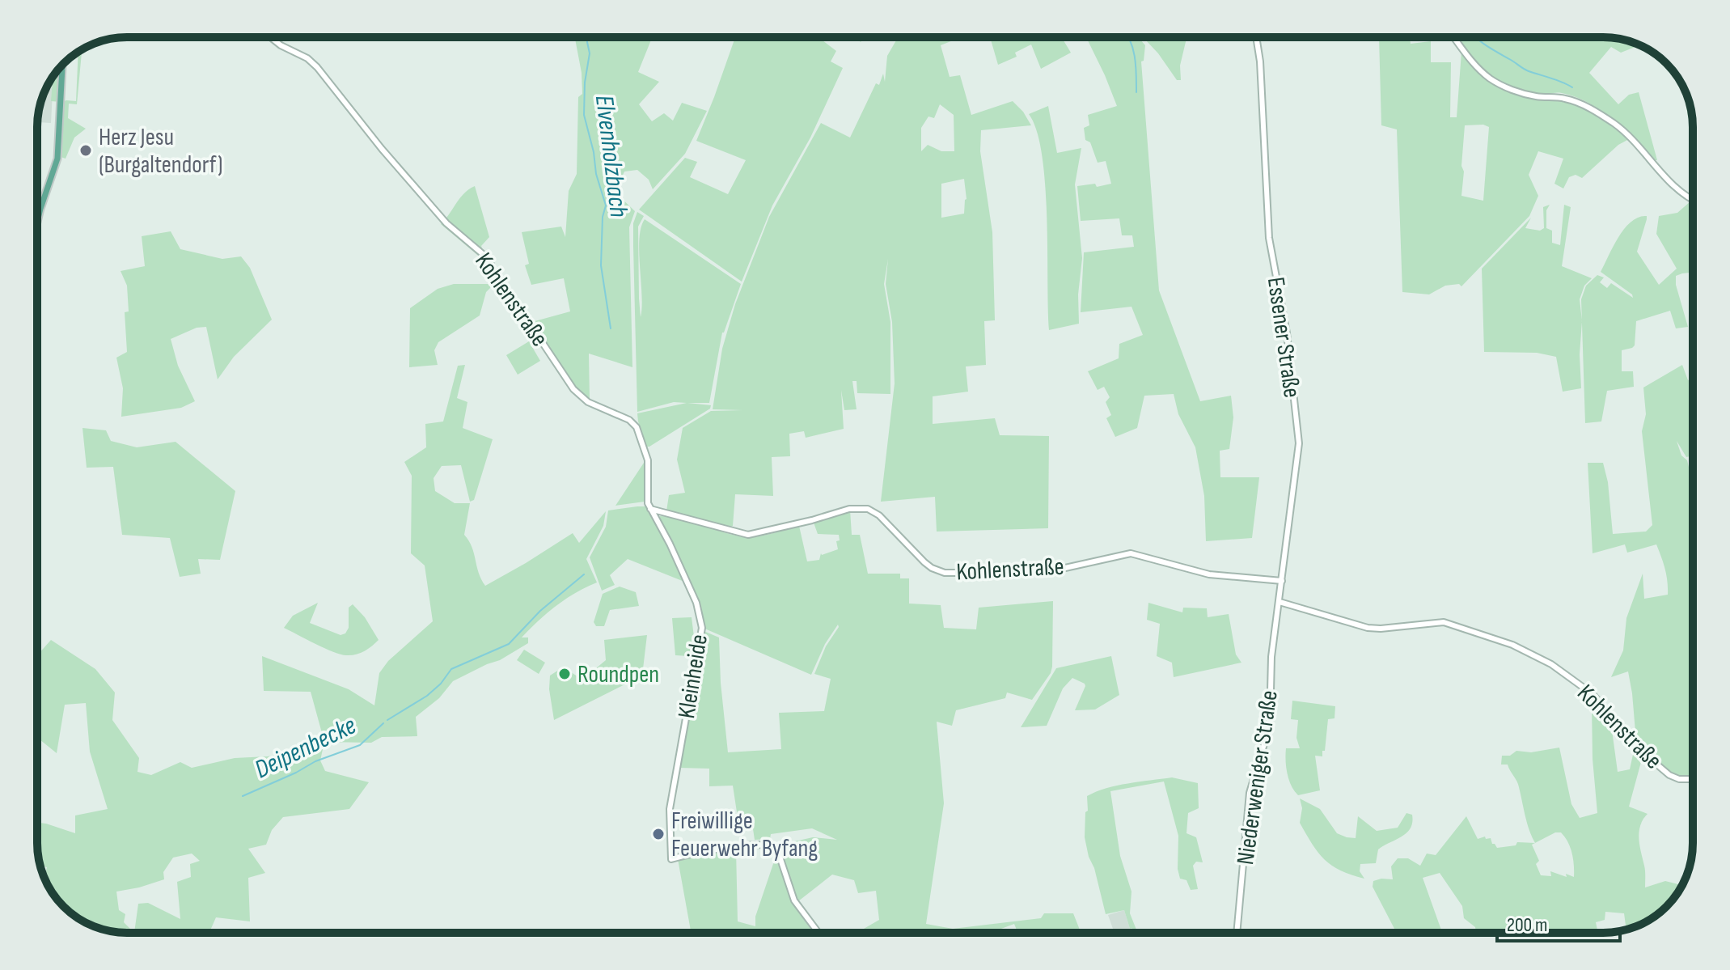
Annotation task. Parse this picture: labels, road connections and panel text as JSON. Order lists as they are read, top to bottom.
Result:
{
  "streets": {
    "street": [
      "Kohlenstraße",
      "Essener Straße",
      "Kleinheide",
      "Niederweniger Straße"
    ]
  },
  "crossings": [
    ["Kohlenstraße", "Essener Straße"],
    ["Kohlenstraße", "Kleinheide"],
    ["Essener Straße", "Niederweniger Straße"]
  ],
  "water": ["Elvenholzbach", "Deipenbecke"],
  "places": ["Herz Jesu (Burgaltendorf)", "Roundpen", "Freiwillige Feuerwehr Byfang"],
  "scale_bar": "200 m"
}
